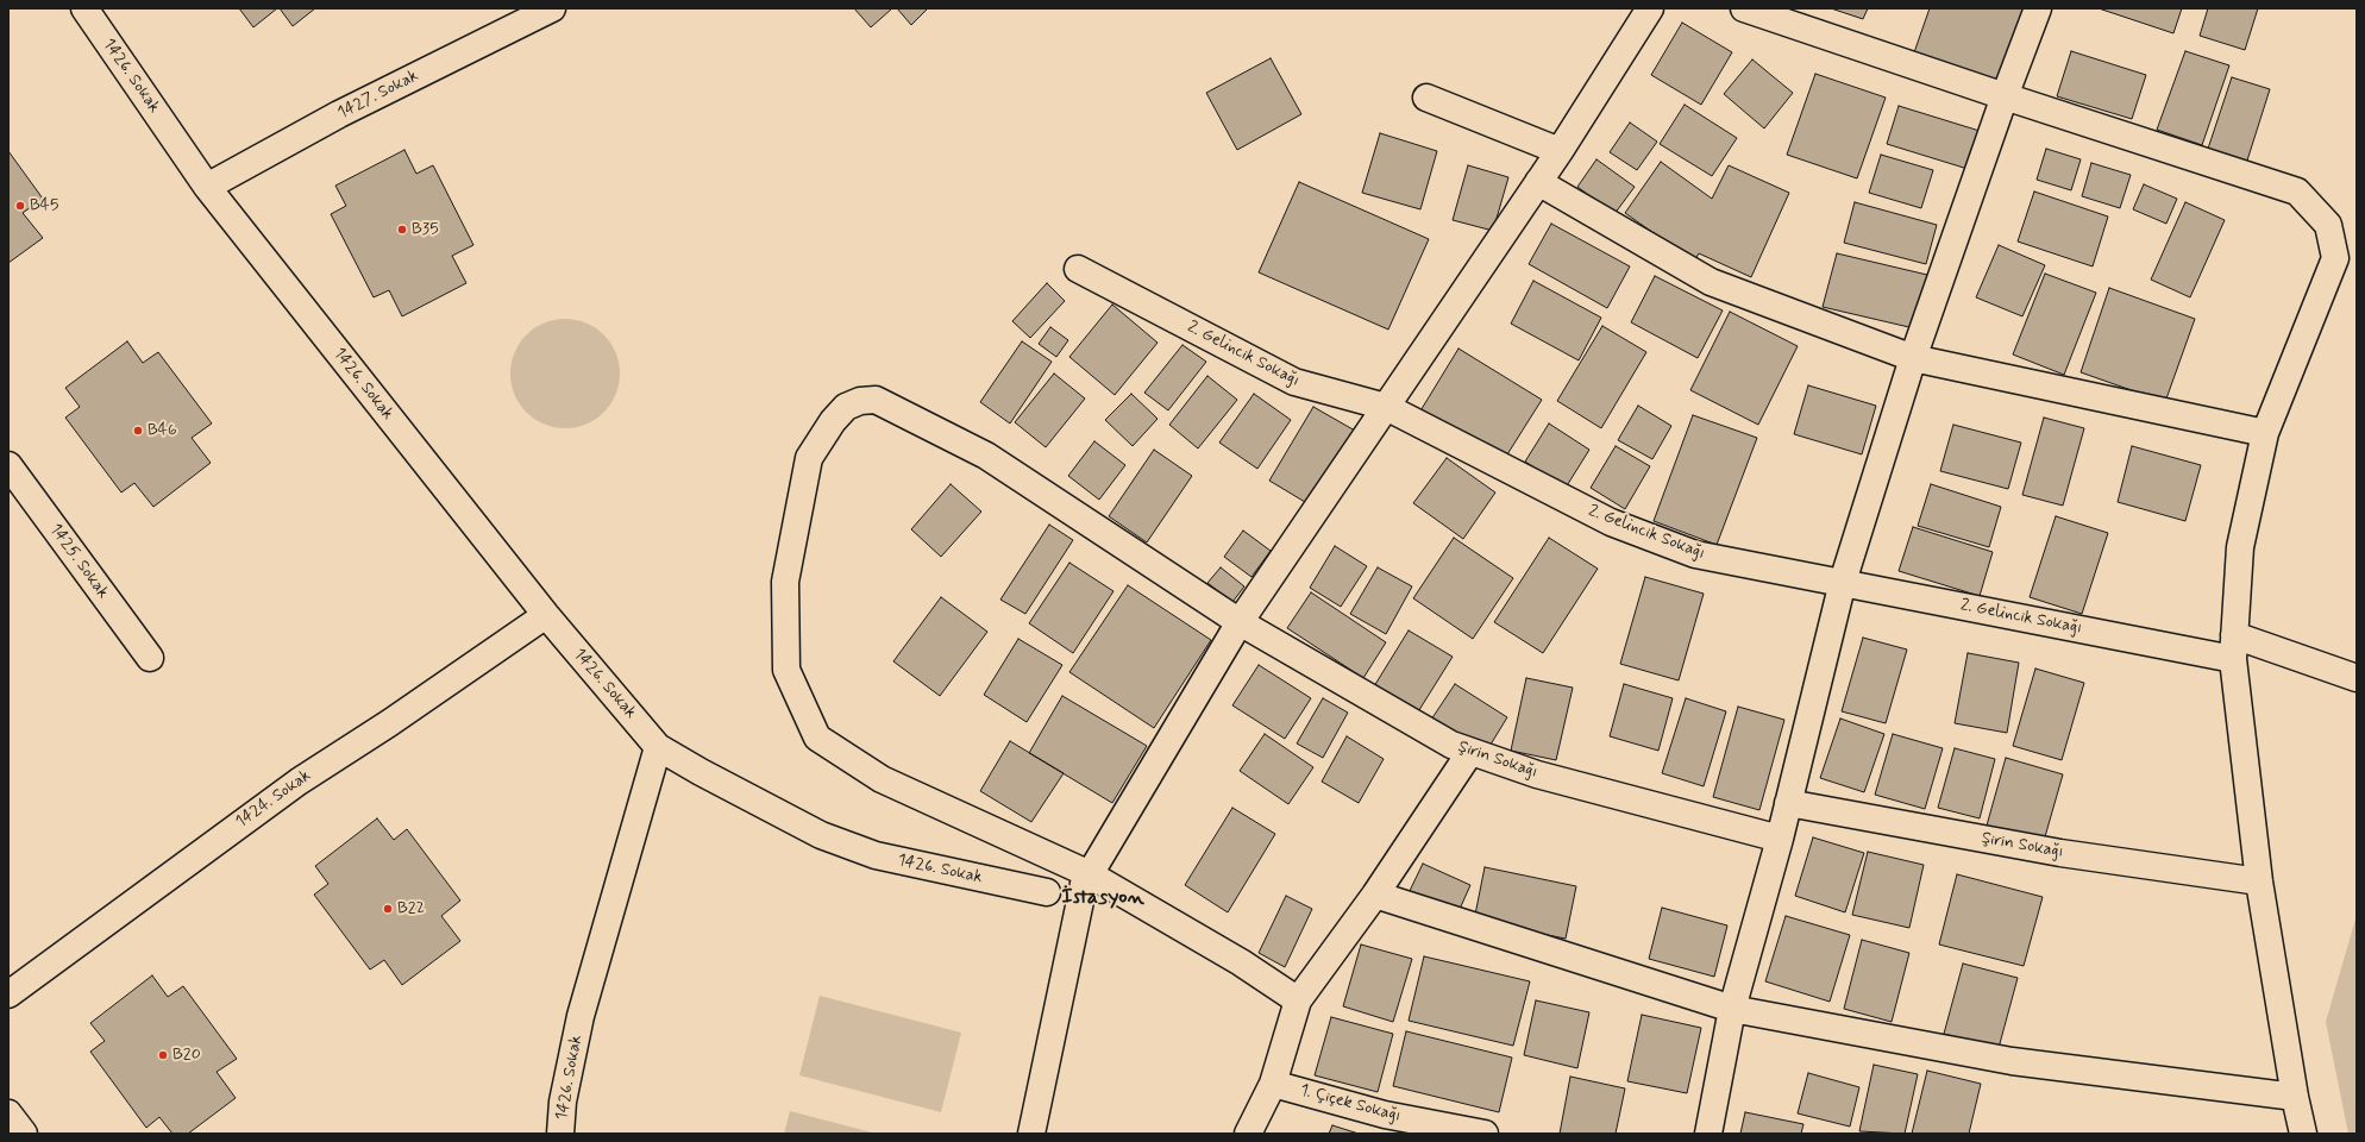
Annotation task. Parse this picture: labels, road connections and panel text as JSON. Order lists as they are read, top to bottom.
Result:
{
  "streets": {
    "street": [
      "1426. Sokak",
      "1427. Sokak",
      "2. Gelincik Sokağı",
      "1425. Sokak",
      "Şirin Sokağı",
      "1424. Sokak",
      "1. Çiçek Sokağı"
    ]
  },
  "crossings": [
    ["1426. Sokak", "1427. Sokak"],
    ["1426. Sokak", "1424. Sokak"]
  ],
  "districts": ["İstasyon"],
  "places": [
    "B45",
    "B35",
    "B46",
    "B22",
    "B20"
  ]
}
